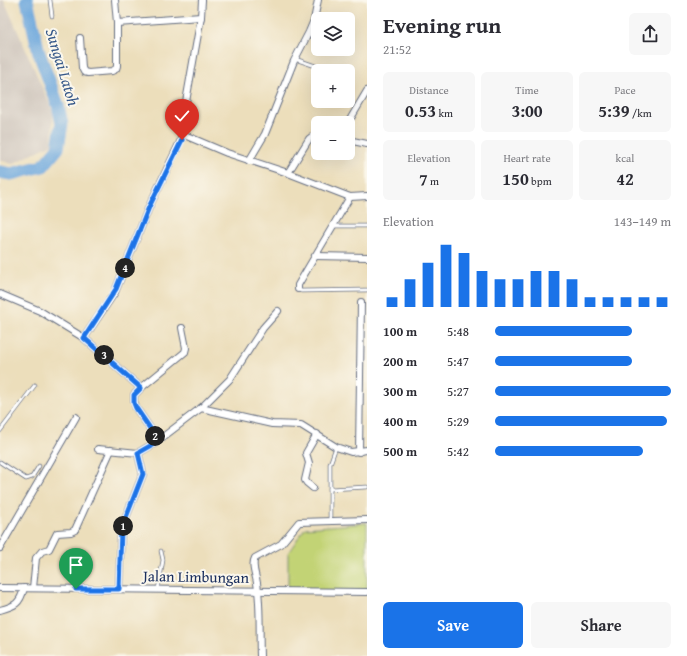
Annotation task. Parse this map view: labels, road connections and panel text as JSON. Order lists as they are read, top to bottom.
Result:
{
  "streets": {
    "street": ["Jalan Limbungan"]
  },
  "water": ["Sungai Latoh"],
  "page": {
    "heading": ["Evening run", "21:52"],
    "map_buttons": ["+", "−"],
    "stats": [
      ["Distance", "0.53 km"],
      ["Time", "3:00"],
      ["Pace", "5:39 /km"],
      ["Elevation", "7 m"],
      ["Heart rate", "150 bpm"],
      ["kcal", "42"]
    ],
    "chart": ["Elevation", "143–149 m"],
    "pins": [
      "4",
      "3",
      "2",
      "1"
    ],
    "list": [
      {
        "name": "100 m",
        "note": "5:48"
      },
      {
        "name": "200 m",
        "note": "5:47"
      },
      {
        "name": "300 m",
        "note": "5:27"
      },
      {
        "name": "400 m",
        "note": "5:29"
      },
      {
        "name": "500 m",
        "note": "5:42"
      }
    ],
    "buttons": ["Save", "Share"]
  }
}
